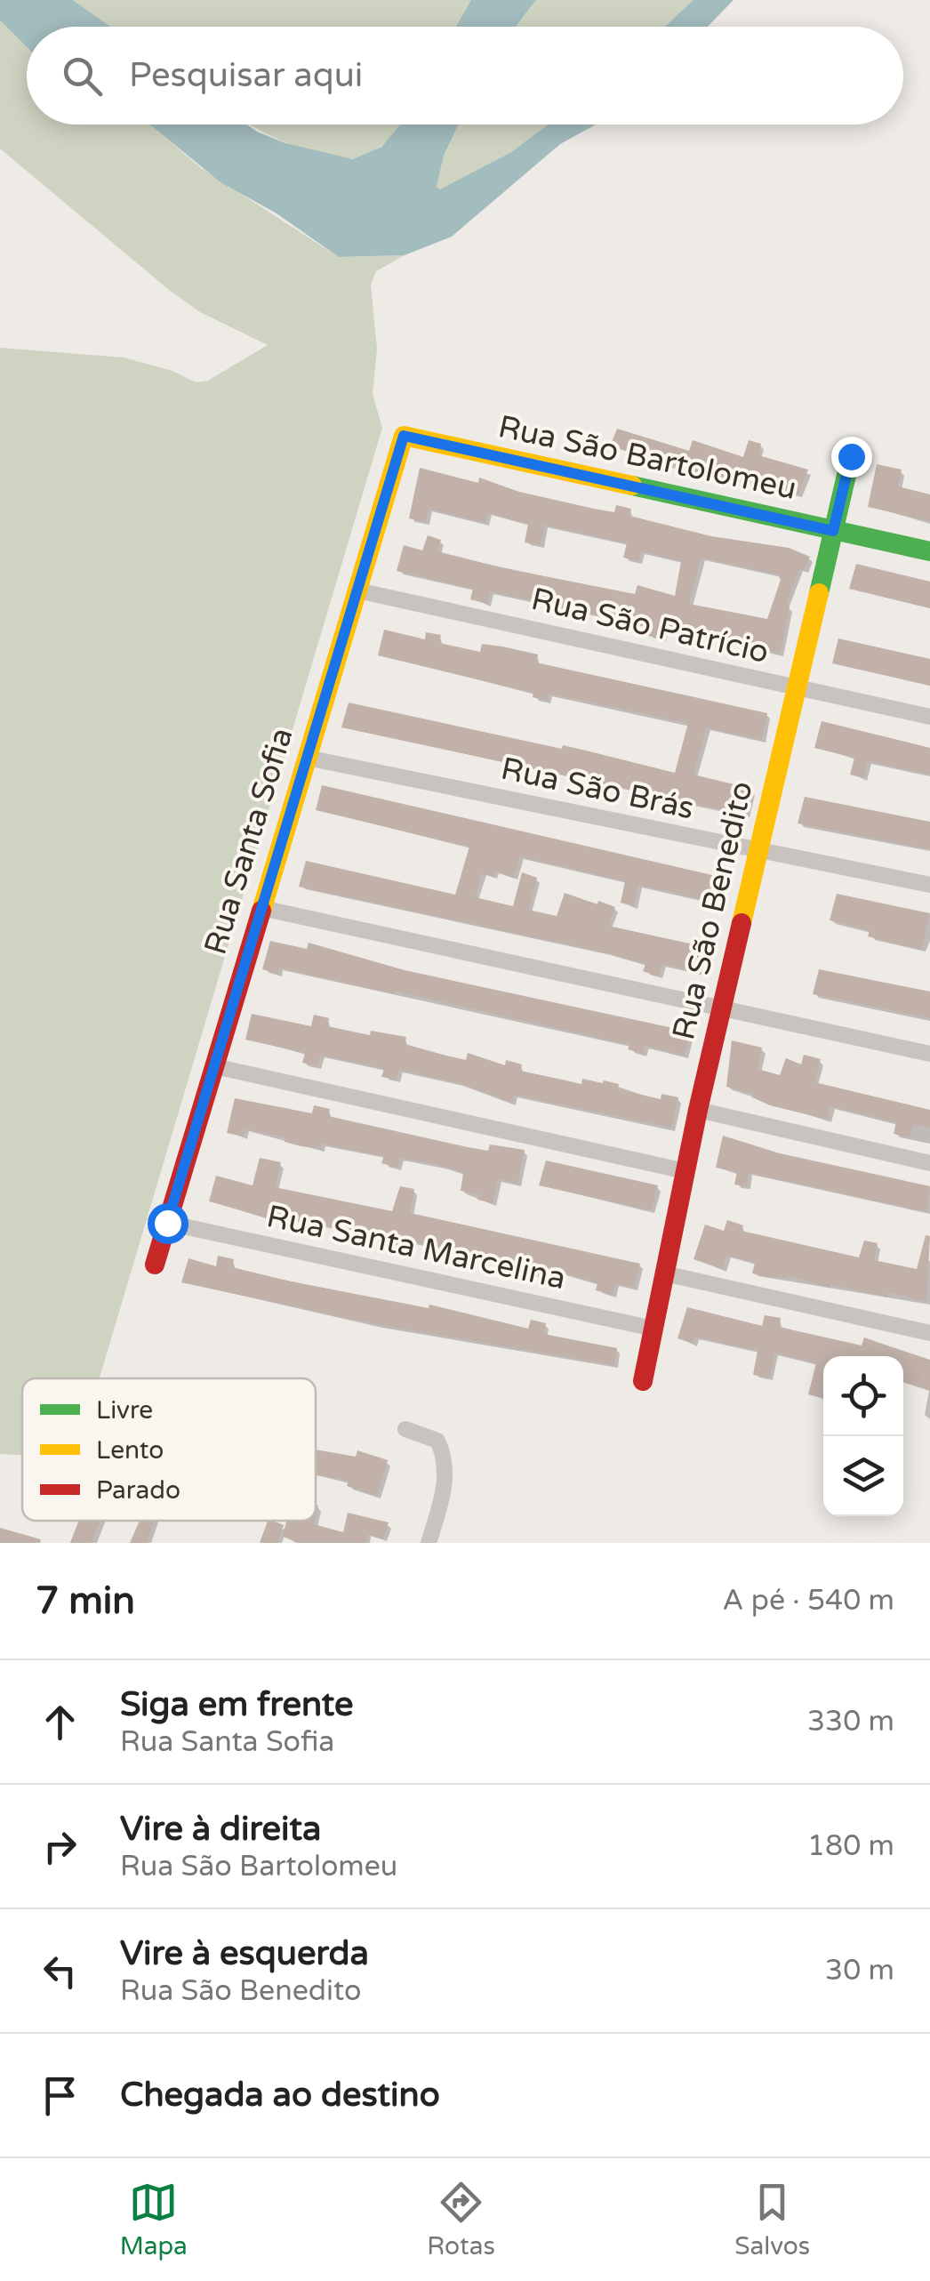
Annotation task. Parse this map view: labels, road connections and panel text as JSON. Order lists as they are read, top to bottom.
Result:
{
  "streets": {
    "street": [
      "Rua São Bartolomeu",
      "Rua São Patrício",
      "Rua São Brás",
      "Rua Santa Sofia",
      "Rua São Benedito",
      "Rua Santa Marcelina"
    ]
  },
  "crossings": [
    ["Rua São Bartolomeu", "Rua Santa Sofia"],
    ["Rua São Bartolomeu", "Rua São Benedito"],
    ["Rua São Patrício", "Rua Santa Sofia"],
    ["Rua São Patrício", "Rua São Benedito"],
    ["Rua São Brás", "Rua Santa Sofia"],
    ["Rua São Brás", "Rua São Benedito"],
    ["Rua Santa Sofia", "Rua Santa Marcelina"],
    ["Rua São Benedito", "Rua Santa Marcelina"]
  ],
  "legend": ["Livre", "Lento", "Parado"],
  "page": {
    "search": "Pesquisar aqui",
    "heading": ["7 min", "A pé · 540 m"],
    "list": [
      ["Siga em frente", "Rua Santa Sofia", "330 m"],
      ["Vire à direita", "Rua São Bartolomeu", "180 m"],
      ["Vire à esquerda", "Rua São Benedito", "30 m"],
      "Chegada ao destino"
    ],
    "nav": ["Mapa", "Rotas", "Salvos"]
  }
}
